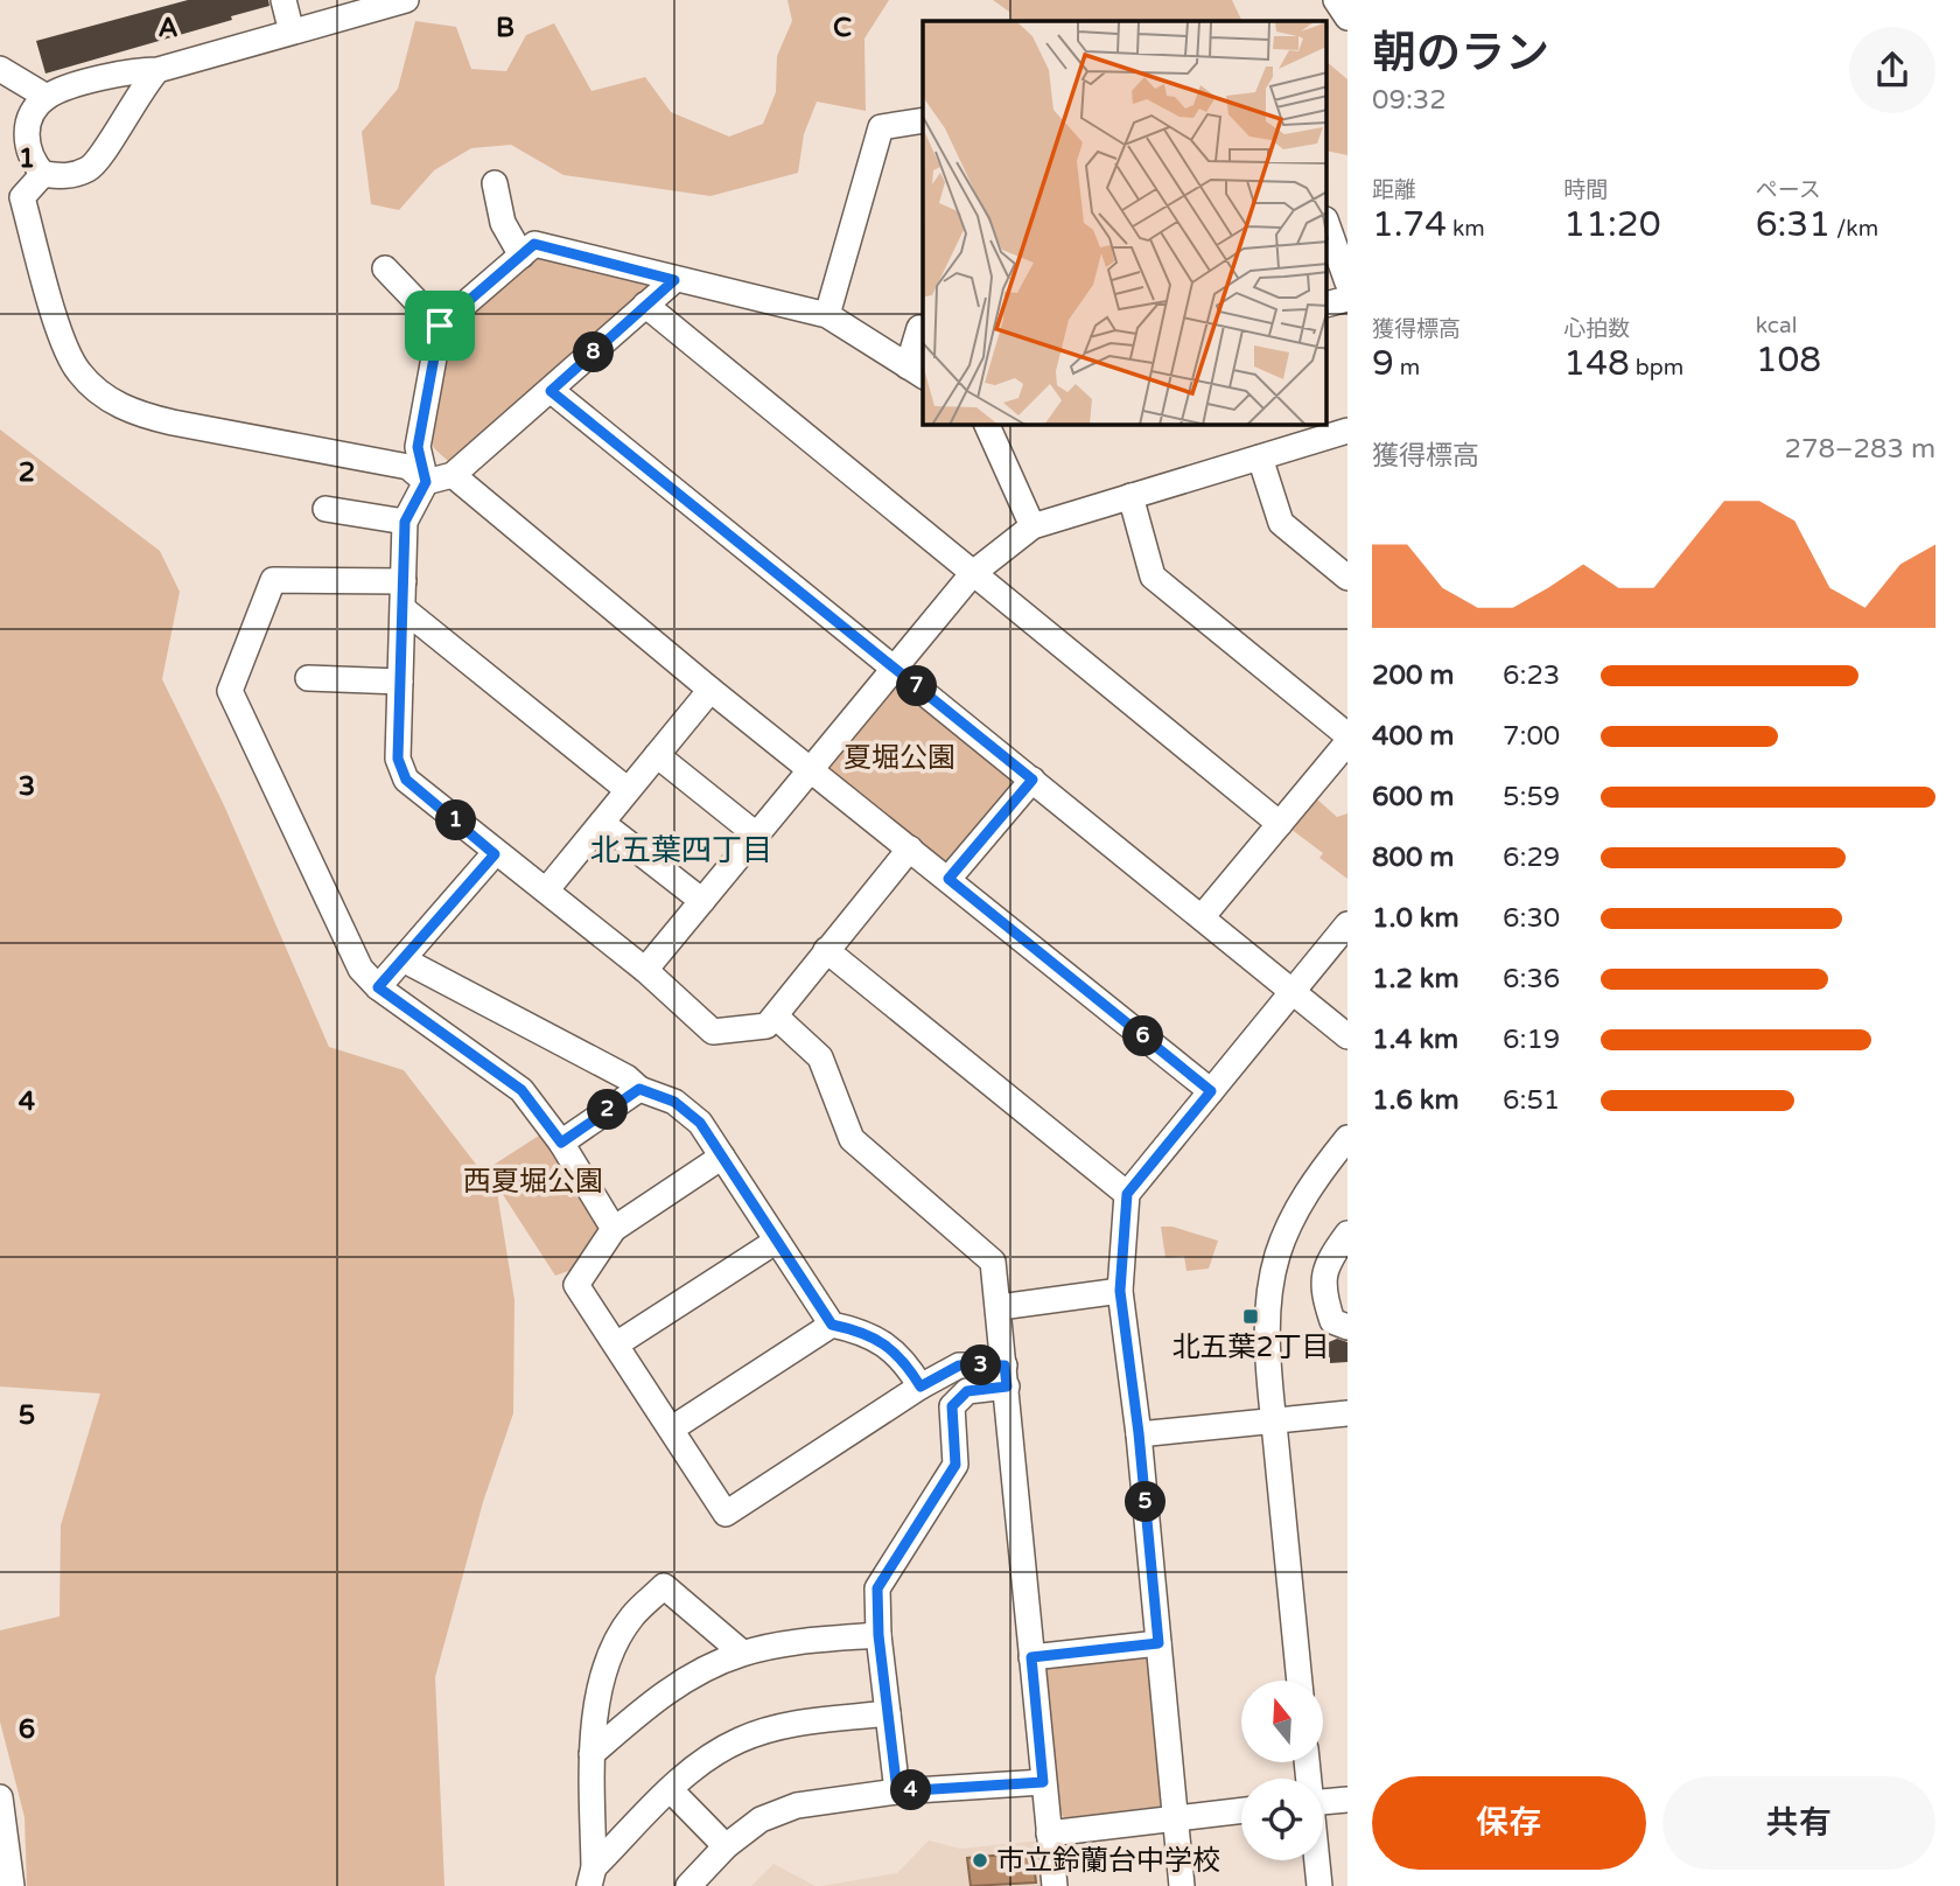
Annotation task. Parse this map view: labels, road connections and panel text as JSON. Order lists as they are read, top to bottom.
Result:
{
  "districts": ["北五葉四丁目"],
  "parks": ["夏堀公園", "西夏堀公園"],
  "places": {
    "transit": ["北五葉2丁目"],
    "other": ["市立鈴蘭台中学校"]
  },
  "north": "top",
  "page": {
    "heading": ["朝のラン", "09:32"],
    "stats": [
      ["距離", "1.74 km"],
      ["時間", "11:20"],
      ["ペース", "6:31 /km"],
      ["獲得標高", "9 m"],
      ["心拍数", "148 bpm"],
      ["kcal", "108"]
    ],
    "pins": [
      "8",
      "7",
      "1",
      "6",
      "2",
      "3",
      "5",
      "4"
    ],
    "chart": ["獲得標高", "278–283 m"],
    "list": [
      {
        "name": "200 m",
        "note": "6:23"
      },
      {
        "name": "400 m",
        "note": "7:00"
      },
      {
        "name": "600 m",
        "note": "5:59"
      },
      {
        "name": "800 m",
        "note": "6:29"
      },
      {
        "name": "1.0 km",
        "note": "6:30"
      },
      {
        "name": "1.2 km",
        "note": "6:36"
      },
      {
        "name": "1.4 km",
        "note": "6:19"
      },
      {
        "name": "1.6 km",
        "note": "6:51"
      }
    ],
    "buttons": ["保存", "共有"]
  },
  "grid": {
    "columns": ["A", "B", "C"],
    "rows": [
      "1",
      "2",
      "3",
      "4",
      "5",
      "6"
    ]
  }
}
